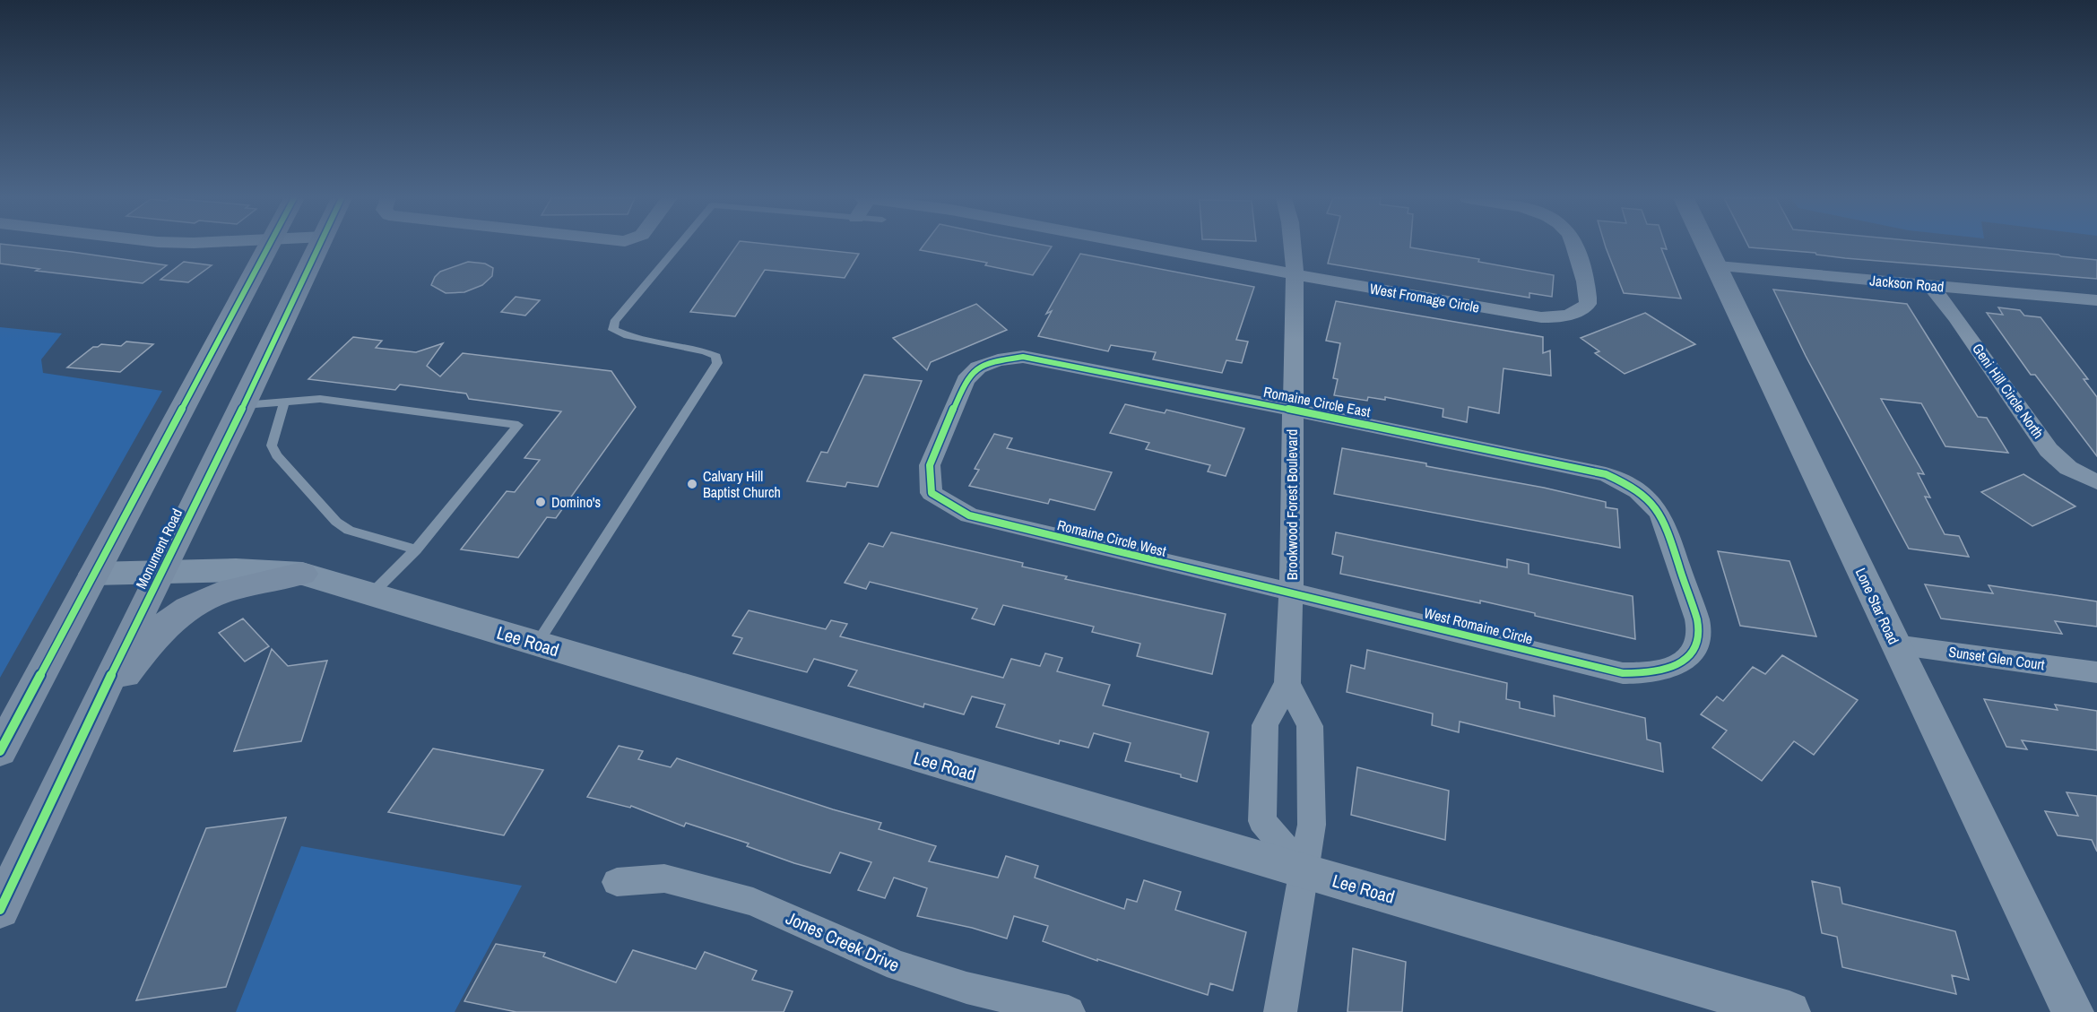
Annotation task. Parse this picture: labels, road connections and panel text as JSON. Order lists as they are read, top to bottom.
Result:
{
  "streets": {
    "main road": ["Monument Road"],
    "street": [
      "Jackson Road",
      "West Fromage Circle",
      "Geni Hill Circle North",
      "Romaine Circle East",
      "Brookwood Forest Boulevard",
      "Romaine Circle West",
      "Lone Star Road",
      "West Romaine Circle",
      "Lee Road",
      "Sunset Glen Court",
      "Jones Creek Drive"
    ]
  },
  "crossings": [
    ["Jackson Road", "Geni Hill Circle North"],
    ["Jackson Road", "Lone Star Road"],
    ["West Fromage Circle", "Brookwood Forest Boulevard"],
    ["Romaine Circle East", "Brookwood Forest Boulevard"],
    ["Romaine Circle East", "Romaine Circle West"],
    ["Romaine Circle East", "West Romaine Circle"],
    ["Brookwood Forest Boulevard", "Romaine Circle West"],
    ["Brookwood Forest Boulevard", "West Romaine Circle"],
    ["Brookwood Forest Boulevard", "Lee Road"],
    ["Romaine Circle West", "West Romaine Circle"],
    ["Monument Road", "Lee Road"],
    ["Lone Star Road", "Sunset Glen Court"]
  ],
  "places": ["Calvary Hill Baptist Church", "Domino's"]
}
